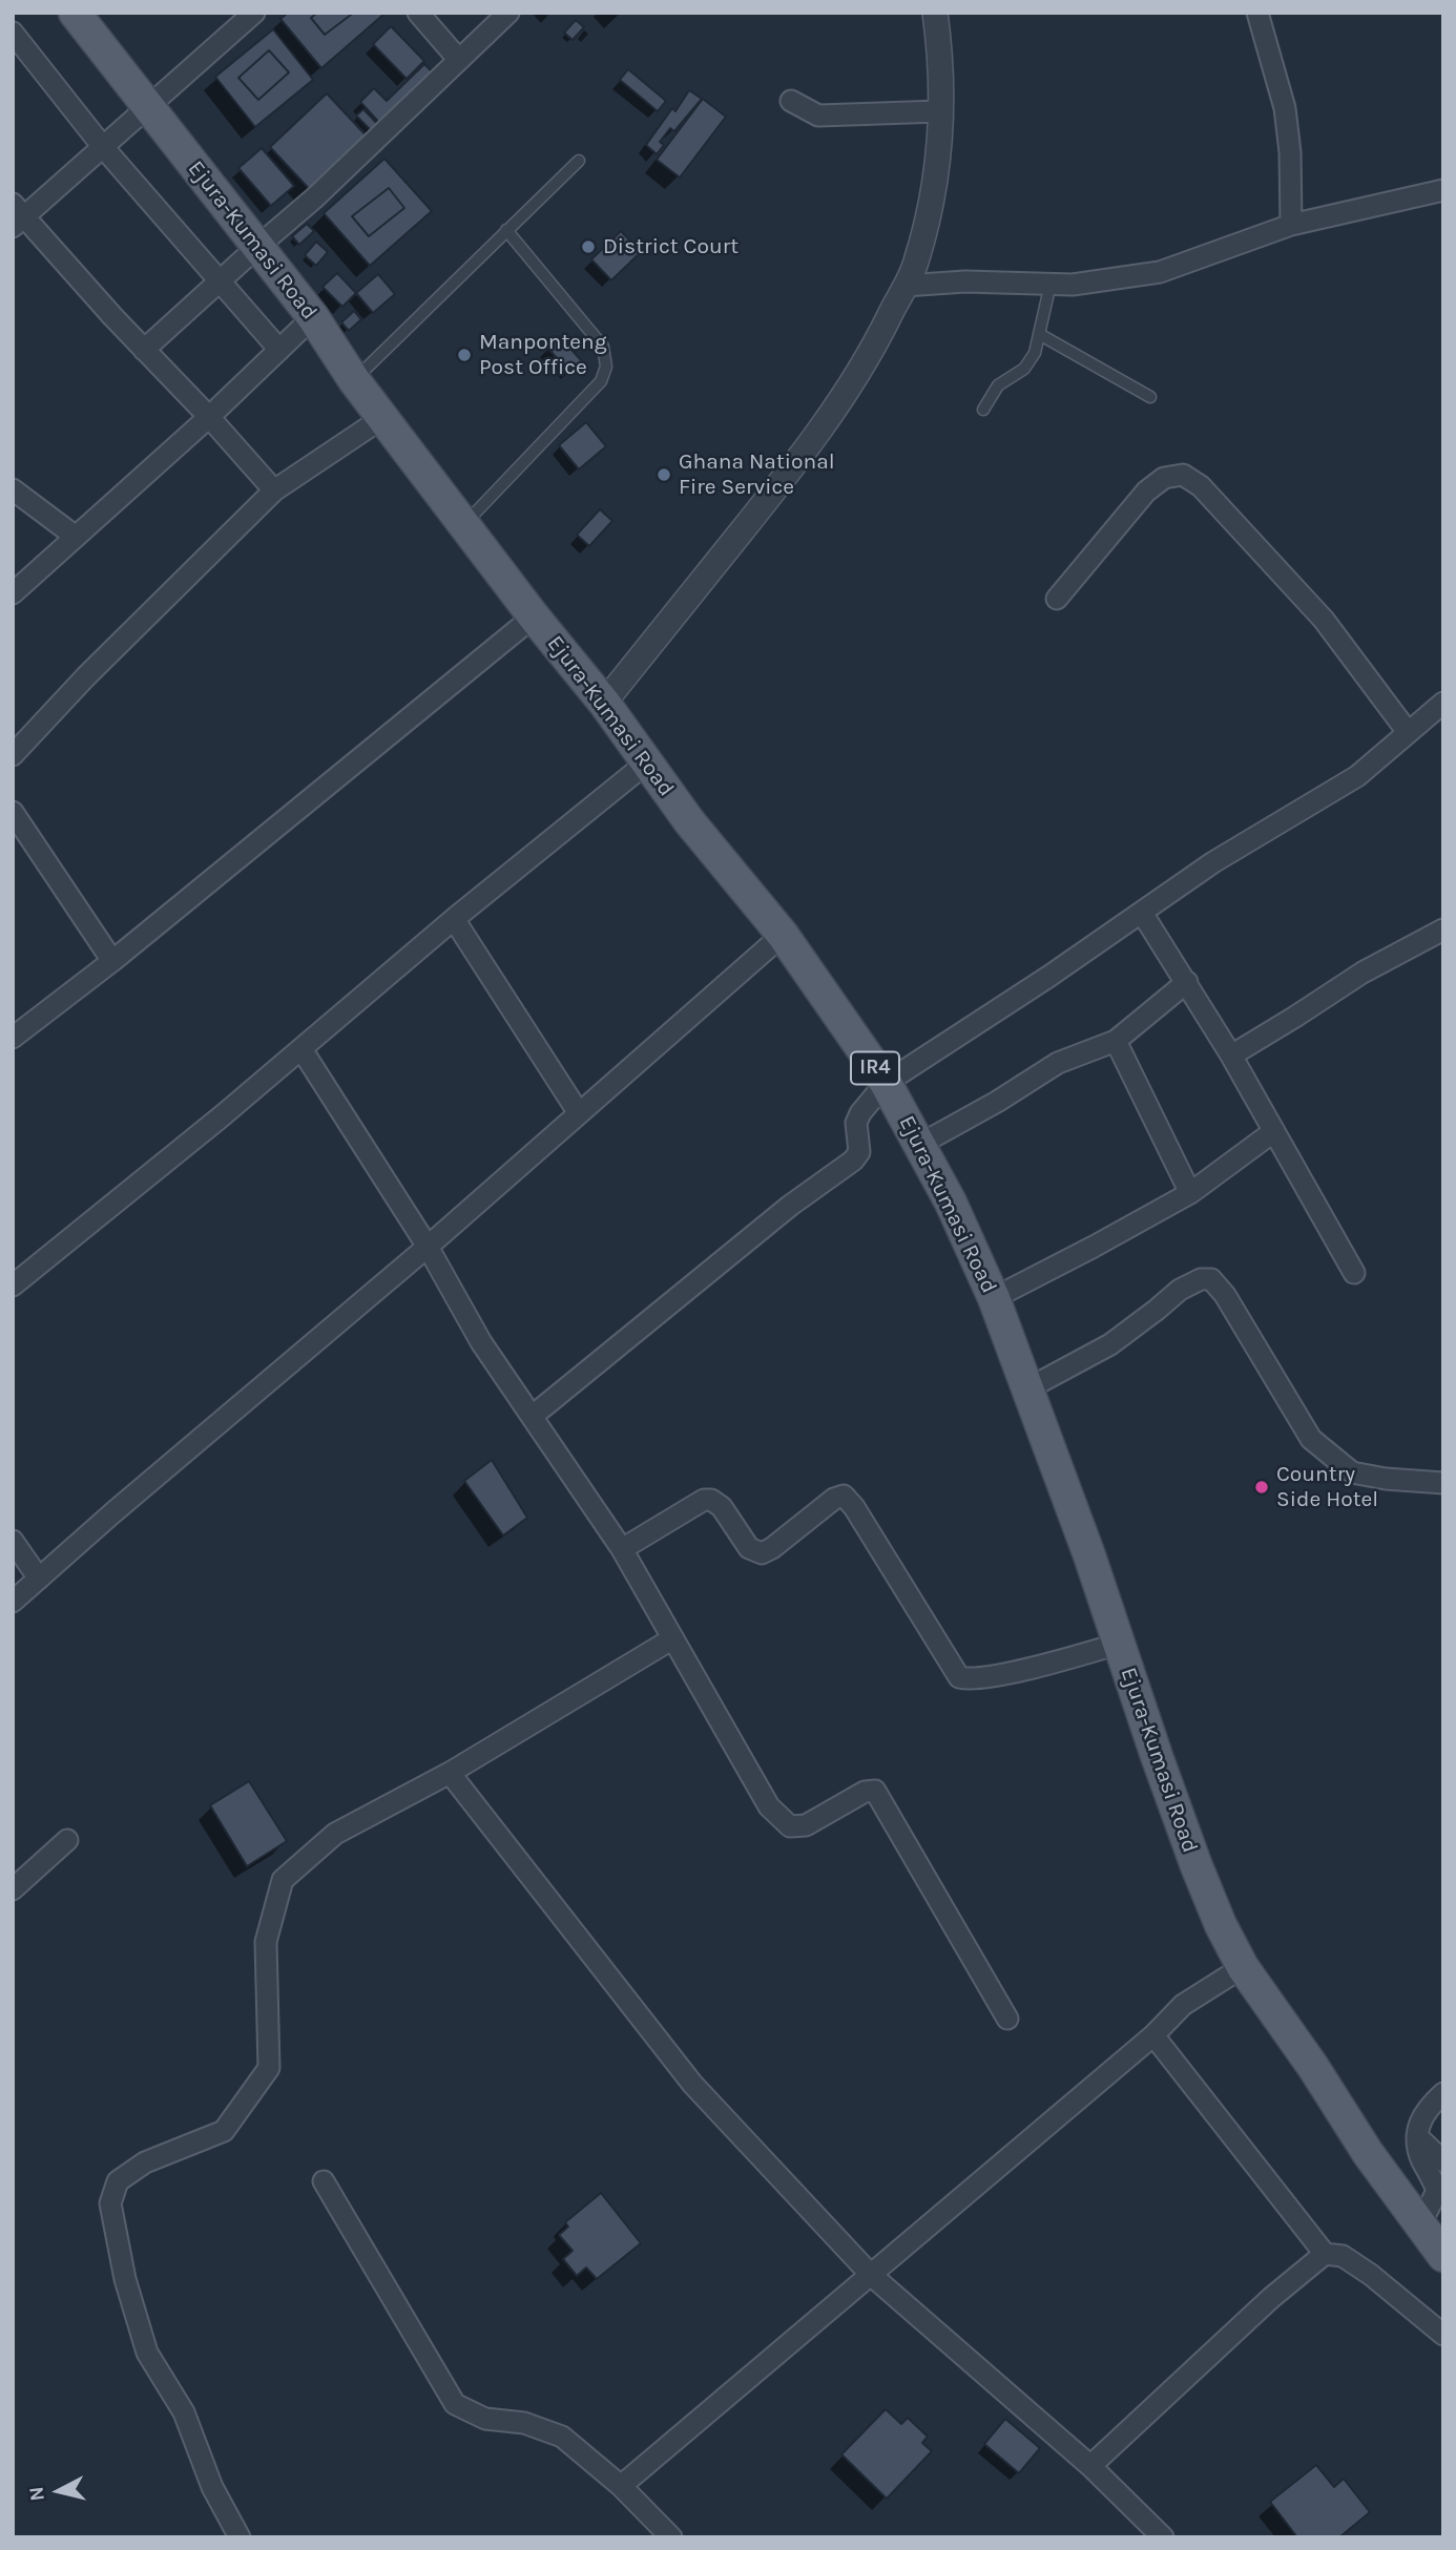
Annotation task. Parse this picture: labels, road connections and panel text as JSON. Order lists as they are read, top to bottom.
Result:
{
  "streets": {
    "main road": ["Ejura-Kumasi Road", "IR4"]
  },
  "places": [
    "District Court",
    "Manponteng Post Office",
    "Ghana National Fire Service",
    "Country Side Hotel"
  ],
  "north": "left"
}
